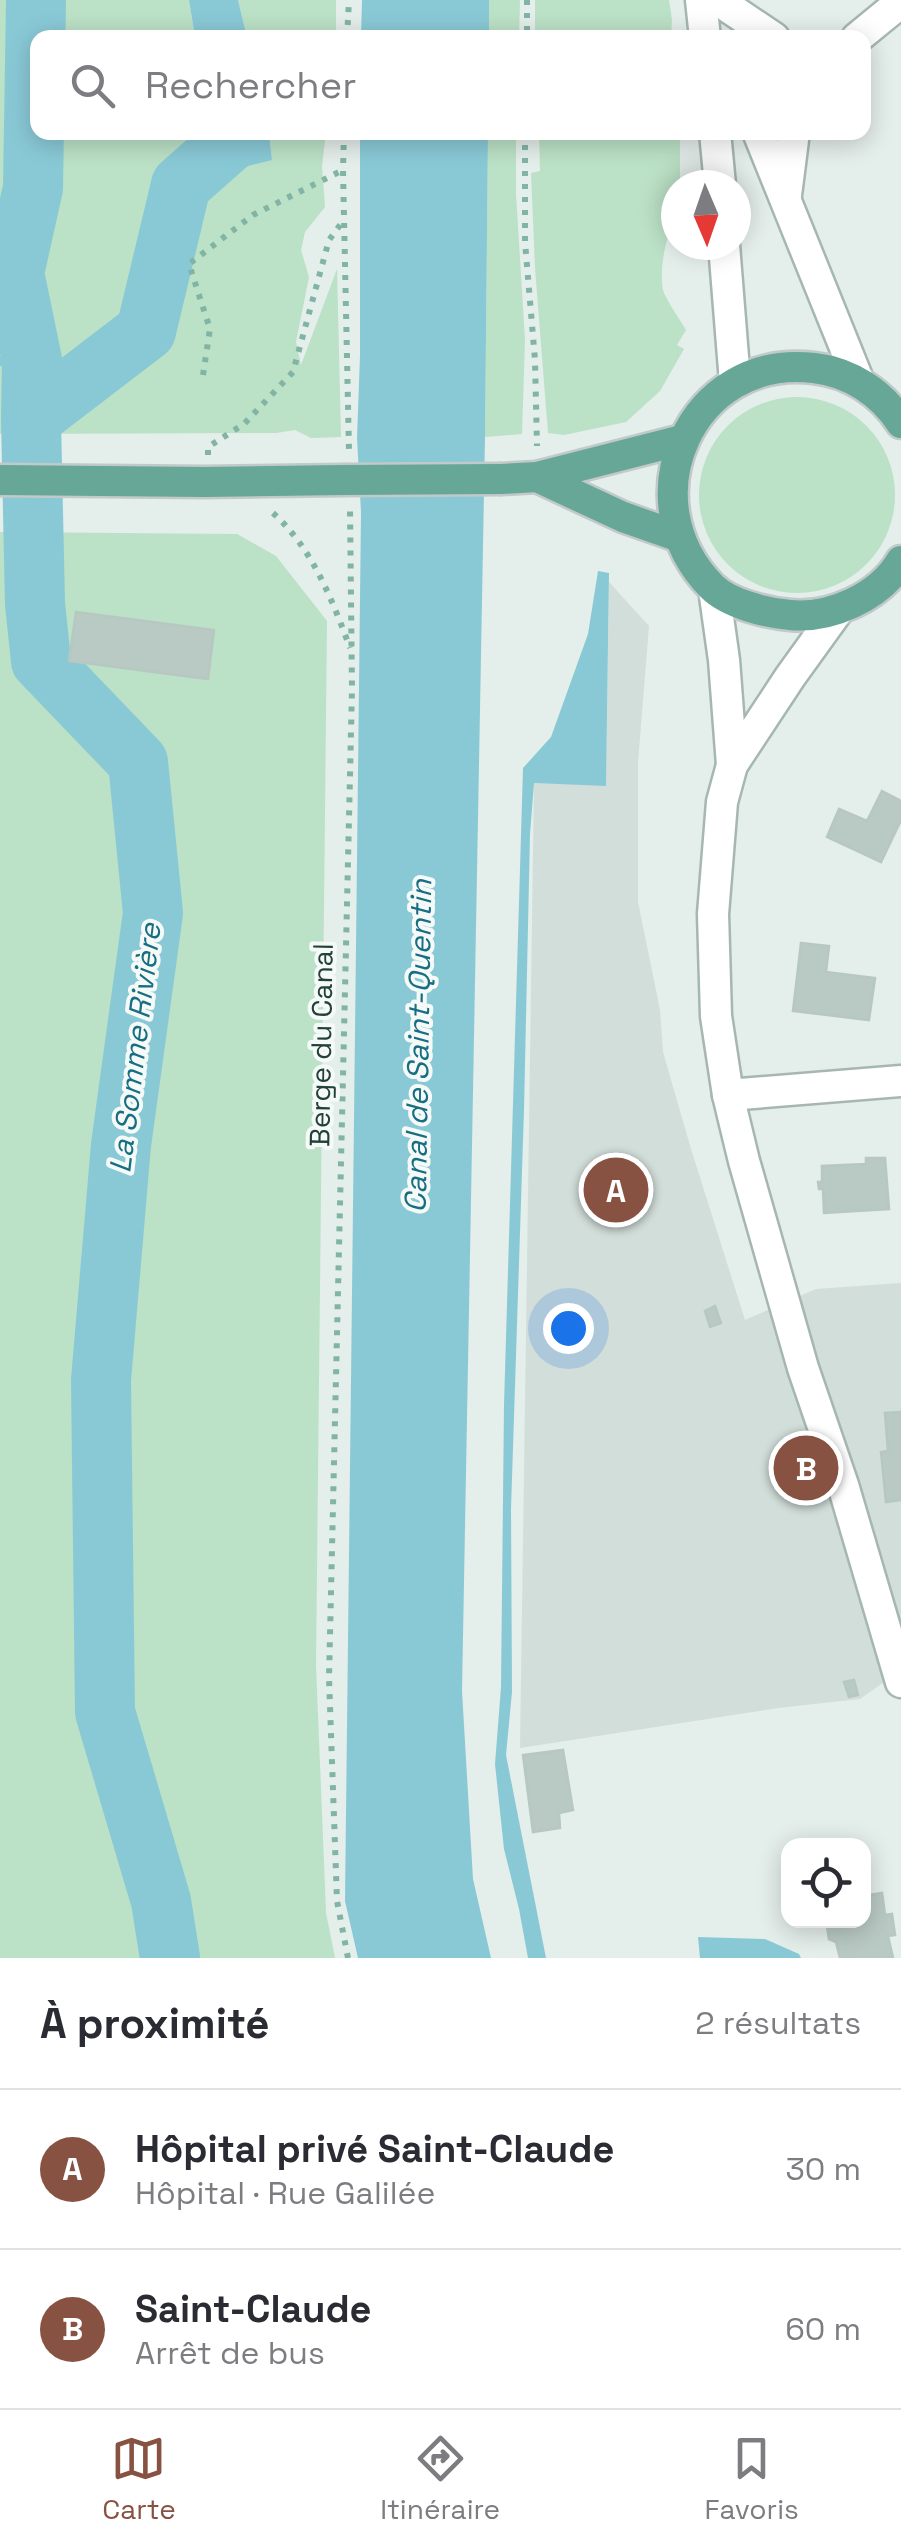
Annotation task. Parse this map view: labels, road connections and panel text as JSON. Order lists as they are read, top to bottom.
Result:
{
  "streets": {
    "path": ["Berge du Canal"]
  },
  "water": ["Canal de Saint-Quentin", "La Somme Rivière"],
  "north": "bottom",
  "page": {
    "search": "Rechercher",
    "pins": ["A", "B"],
    "heading": ["À proximité", "2 résultats"],
    "list": [
      {
        "mark": "A",
        "name": "Hôpital privé Saint-Claude",
        "note": "Hôpital · Rue Galilée",
        "value": "30 m"
      },
      {
        "mark": "B",
        "name": "Saint-Claude",
        "note": "Arrêt de bus",
        "value": "60 m"
      }
    ],
    "nav": ["Carte", "Itinéraire", "Favoris"]
  }
}
